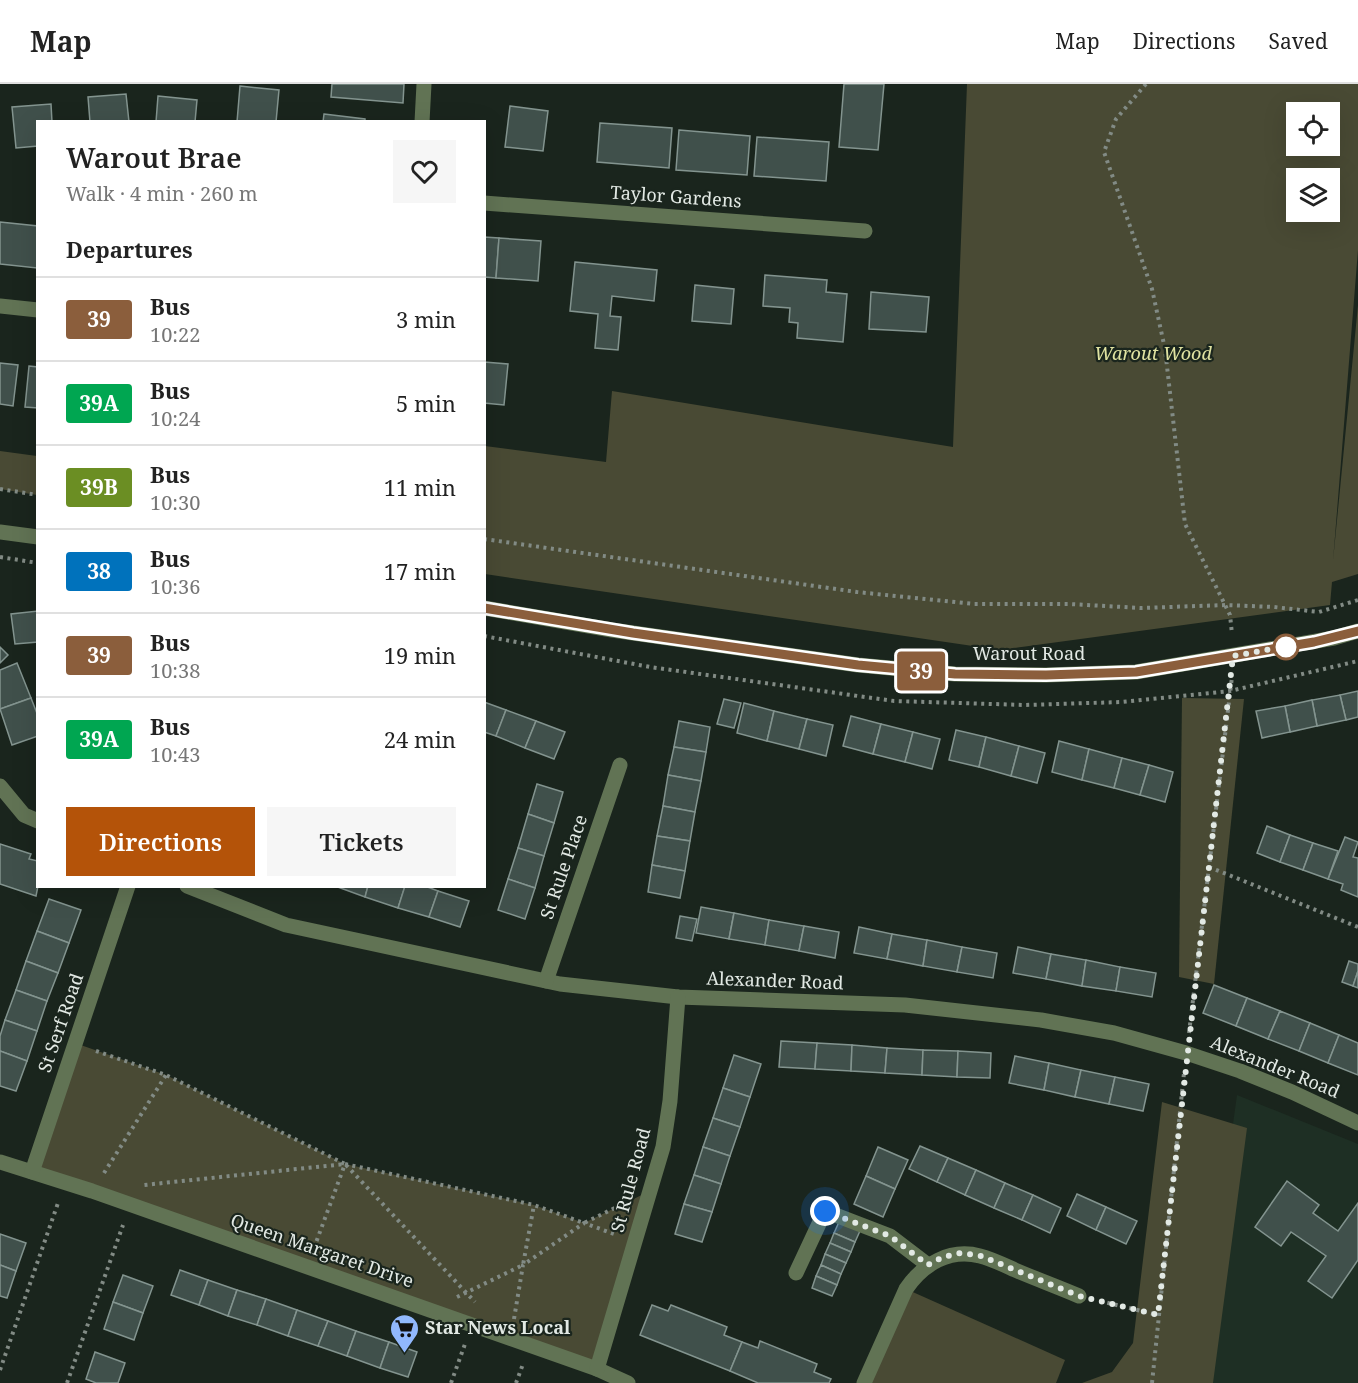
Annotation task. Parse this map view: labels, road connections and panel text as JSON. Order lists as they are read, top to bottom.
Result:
{
  "streets": {
    "street": [
      "Taylor Gardens",
      "Warout Road",
      "St Rule Place",
      "Alexander Road",
      "St Serf Road",
      "St Rule Road",
      "Queen Margaret Drive"
    ]
  },
  "crossings": [
    ["St Rule Place", "Alexander Road"],
    ["Alexander Road", "St Rule Road"],
    ["St Serf Road", "Queen Margaret Drive"],
    ["St Rule Road", "Queen Margaret Drive"]
  ],
  "parks": ["Warout Wood"],
  "places": {
    "supermarket": ["Star News Local"]
  },
  "lines": ["bus line 39"],
  "page": {
    "header": "Map",
    "nav": ["Map", "Directions", "Saved"],
    "on_map": "39",
    "heading": [
      ["Warout Brae", "Walk · 4 min · 260 m"],
      "Departures"
    ],
    "list": [
      {
        "mark": "39",
        "name": "Bus",
        "note": "10:22",
        "value": "3 min"
      },
      {
        "mark": "39A",
        "name": "Bus",
        "note": "10:24",
        "value": "5 min"
      },
      {
        "mark": "39B",
        "name": "Bus",
        "note": "10:30",
        "value": "11 min"
      },
      {
        "mark": "38",
        "name": "Bus",
        "note": "10:36",
        "value": "17 min"
      },
      {
        "mark": "39",
        "name": "Bus",
        "note": "10:38",
        "value": "19 min"
      },
      {
        "mark": "39A",
        "name": "Bus",
        "note": "10:43",
        "value": "24 min"
      }
    ],
    "buttons": ["Directions", "Tickets"]
  }
}
